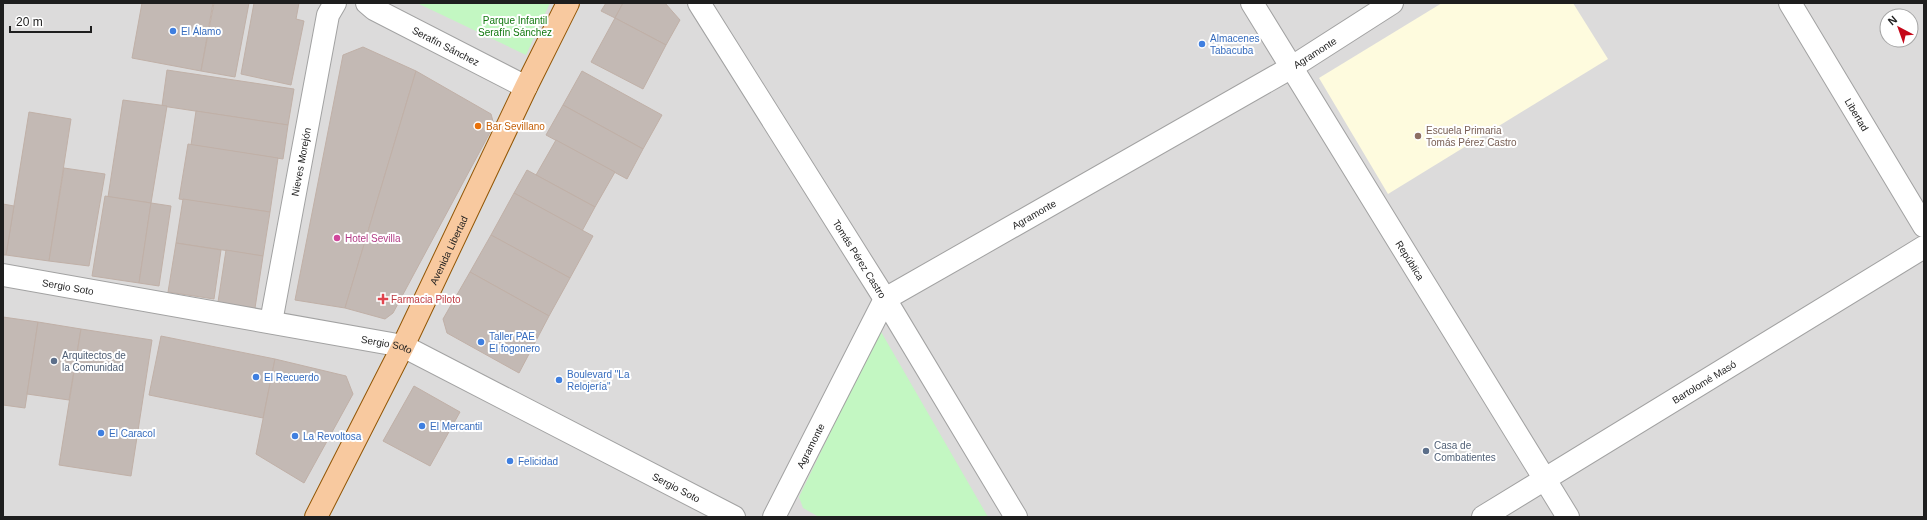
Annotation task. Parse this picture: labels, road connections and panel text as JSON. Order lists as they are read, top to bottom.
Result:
{
  "streets": {
    "main road": ["Avenida Libertad"],
    "street": [
      "Serafín Sánchez",
      "Agramonte",
      "Libertad",
      "Nieves Morejón",
      "Tomás Pérez Castro",
      "República",
      "Sergio Soto",
      "Bartolomé Masó"
    ]
  },
  "crossings": [
    ["Serafín Sánchez", "Avenida Libertad"],
    ["Agramonte", "Tomás Pérez Castro"],
    ["Agramonte", "República"],
    ["Nieves Morejón", "Sergio Soto"],
    ["Avenida Libertad", "Sergio Soto"],
    ["República", "Bartolomé Masó"]
  ],
  "parks": ["Parque Infantil Serafín Sánchez"],
  "places": {
    "other": [
      "El Álamo",
      "Almacenes Tabacuba",
      "Bar Sevillano",
      "Escuela Primaria Tomás Pérez Castro",
      "Hotel Sevilla",
      "Taller PAE El fogonero",
      "Arquitectos de la Comunidad",
      "El Recuerdo",
      "Boulevard \"La Relojería\"",
      "El Mercantil",
      "El Caracol",
      "La Revoltosa",
      "Casa de Combatientes",
      "Felicidad"
    ],
    "health": ["Farmacia Piloto"]
  },
  "scale_bar": "20 m",
  "north": "top left"
}
